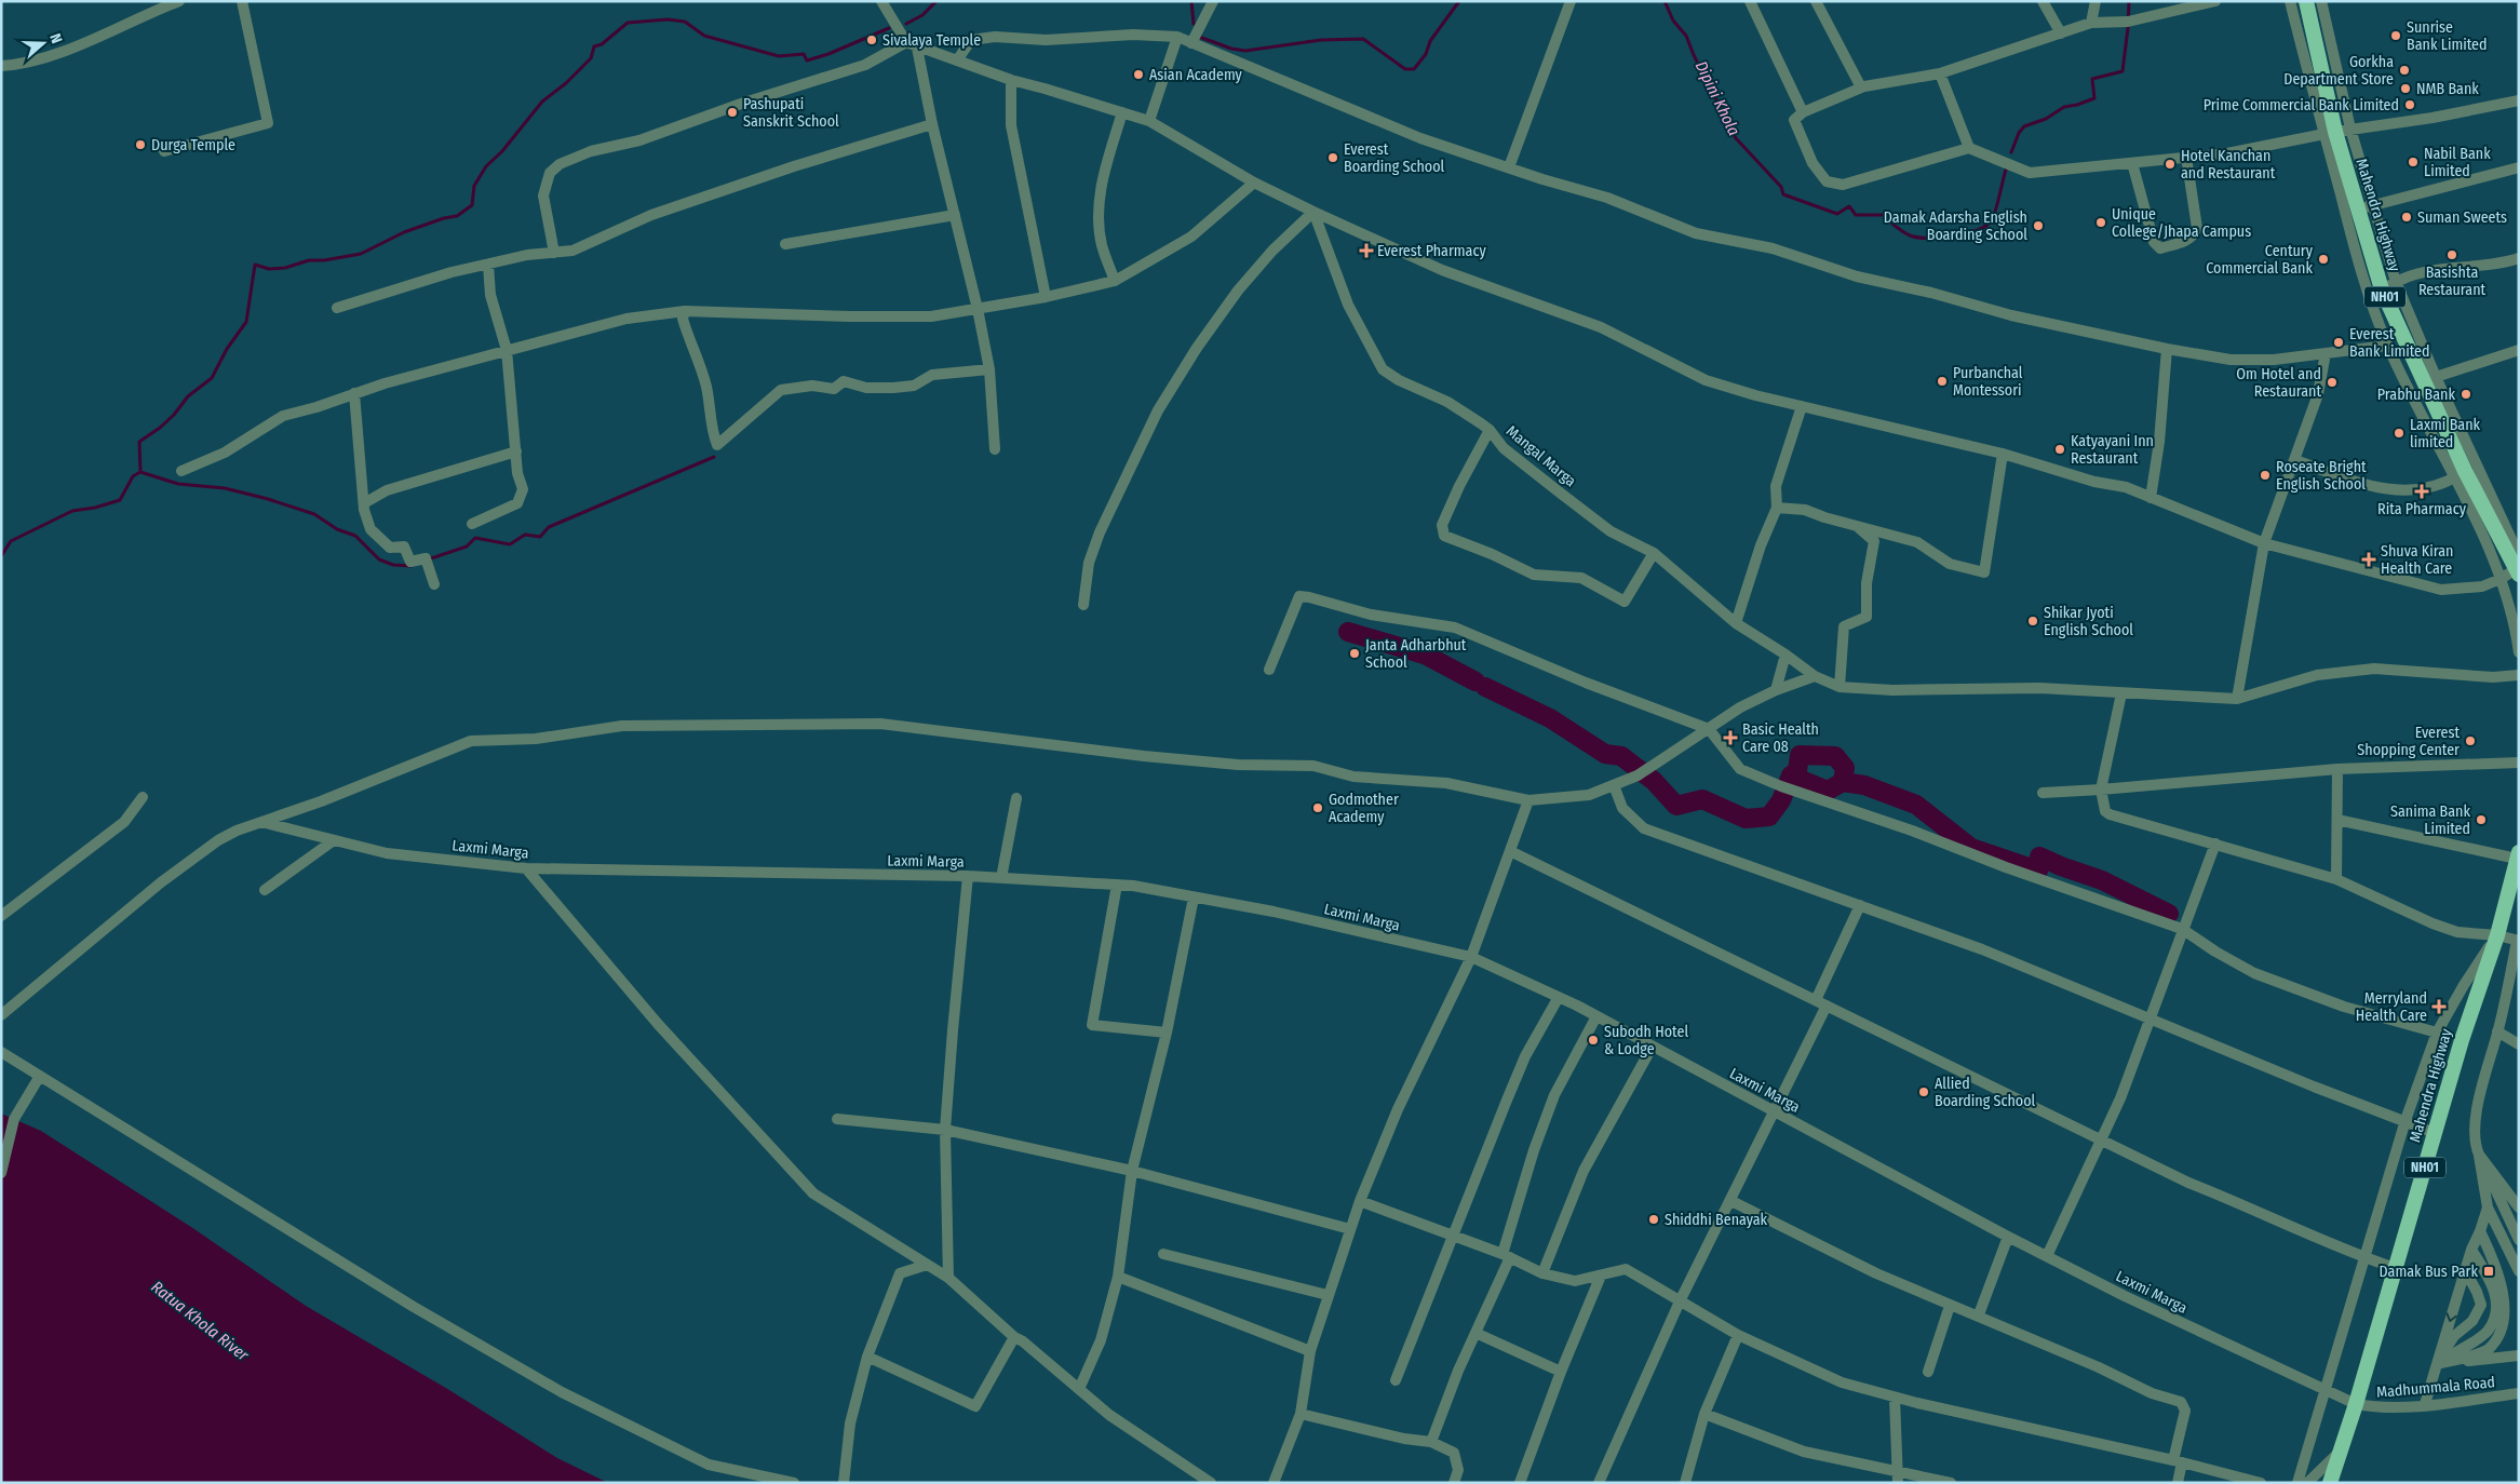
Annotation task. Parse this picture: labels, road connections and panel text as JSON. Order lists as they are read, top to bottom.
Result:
{
  "streets": {
    "highway": ["Mahendra Highway", "NH01"],
    "street": ["Mangal Marga", "Laxmi Marga", "Madhummala Road"]
  },
  "crossings": [
    ["Mahendra Highway", "Laxmi Marga"],
    ["Mahendra Highway", "Madhummala Road"],
    ["Laxmi Marga", "Madhummala Road"]
  ],
  "water": ["Dipini Khola", "Ratua Khola River"],
  "places": {
    "other": [
      "Sunrise Bank Limited",
      "Sivalaya Temple",
      "Gorkha Department Store",
      "Asian Academy",
      "NMB Bank",
      "Prime Commercial Bank Limited",
      "Pashupati Sanskrit School",
      "Durga Temple",
      "Everest Boarding School",
      "Nabil Bank Limited",
      "Hotel Kanchan and Restaurant",
      "Suman Sweets",
      "Unique College/Jhapa Campus",
      "Damak Adarsha English Boarding School",
      "Basishta Restaurant",
      "Century Commercial Bank",
      "Everest Bank Limited",
      "Purbanchal Montessori",
      "Om Hotel and Restaurant",
      "Prabhu Bank",
      "Laxmi Bank limited",
      "Katyayani Inn Restaurant",
      "Roseate Bright English School",
      "Shikar Jyoti English School",
      "Janta Adharbhut School",
      "Everest Shopping Center",
      "Godmother Academy",
      "Sanima Bank Limited",
      "Subodh Hotel & Lodge",
      "Allied Boarding School",
      "Shiddhi Benayak"
    ],
    "health": [
      "Everest Pharmacy",
      "Rita Pharmacy",
      "Shuva Kiran Health Care",
      "Basic Health Care 08",
      "Merryland Health Care"
    ],
    "transit": ["Damak Bus Park"]
  },
  "north": "right"
}
